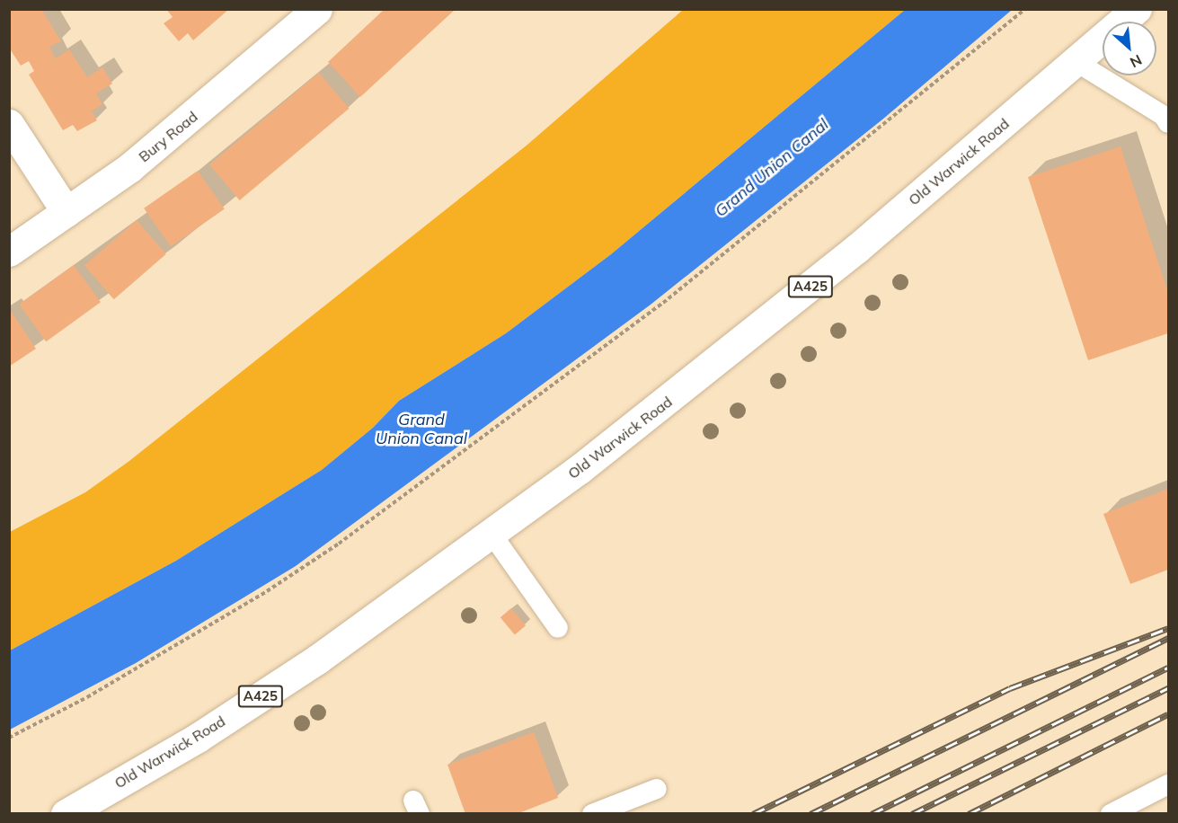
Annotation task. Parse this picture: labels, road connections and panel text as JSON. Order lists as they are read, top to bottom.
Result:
{
  "streets": {
    "main road": ["Bury Road", "Old Warwick Road", "A425"]
  },
  "water": ["Grand Union Canal"],
  "north": "bottom right"
}
